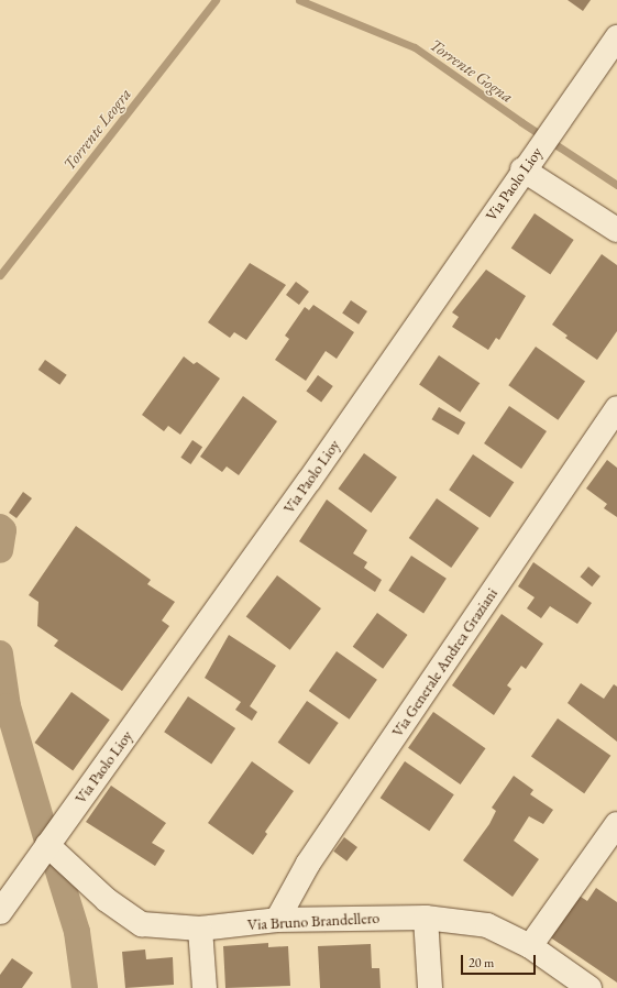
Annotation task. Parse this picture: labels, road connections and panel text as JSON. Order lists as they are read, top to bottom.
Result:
{
  "streets": {
    "street": ["Via Paolo Lioy", "Via Generale Andrea Graziani", "Via Bruno Brandellero"]
  },
  "crossings": [
    ["Via Paolo Lioy", "Via Bruno Brandellero"],
    ["Via Generale Andrea Graziani", "Via Bruno Brandellero"]
  ],
  "water": ["Torrente Gogna", "Torrente Leogra"],
  "scale_bar": "20 m"
}
